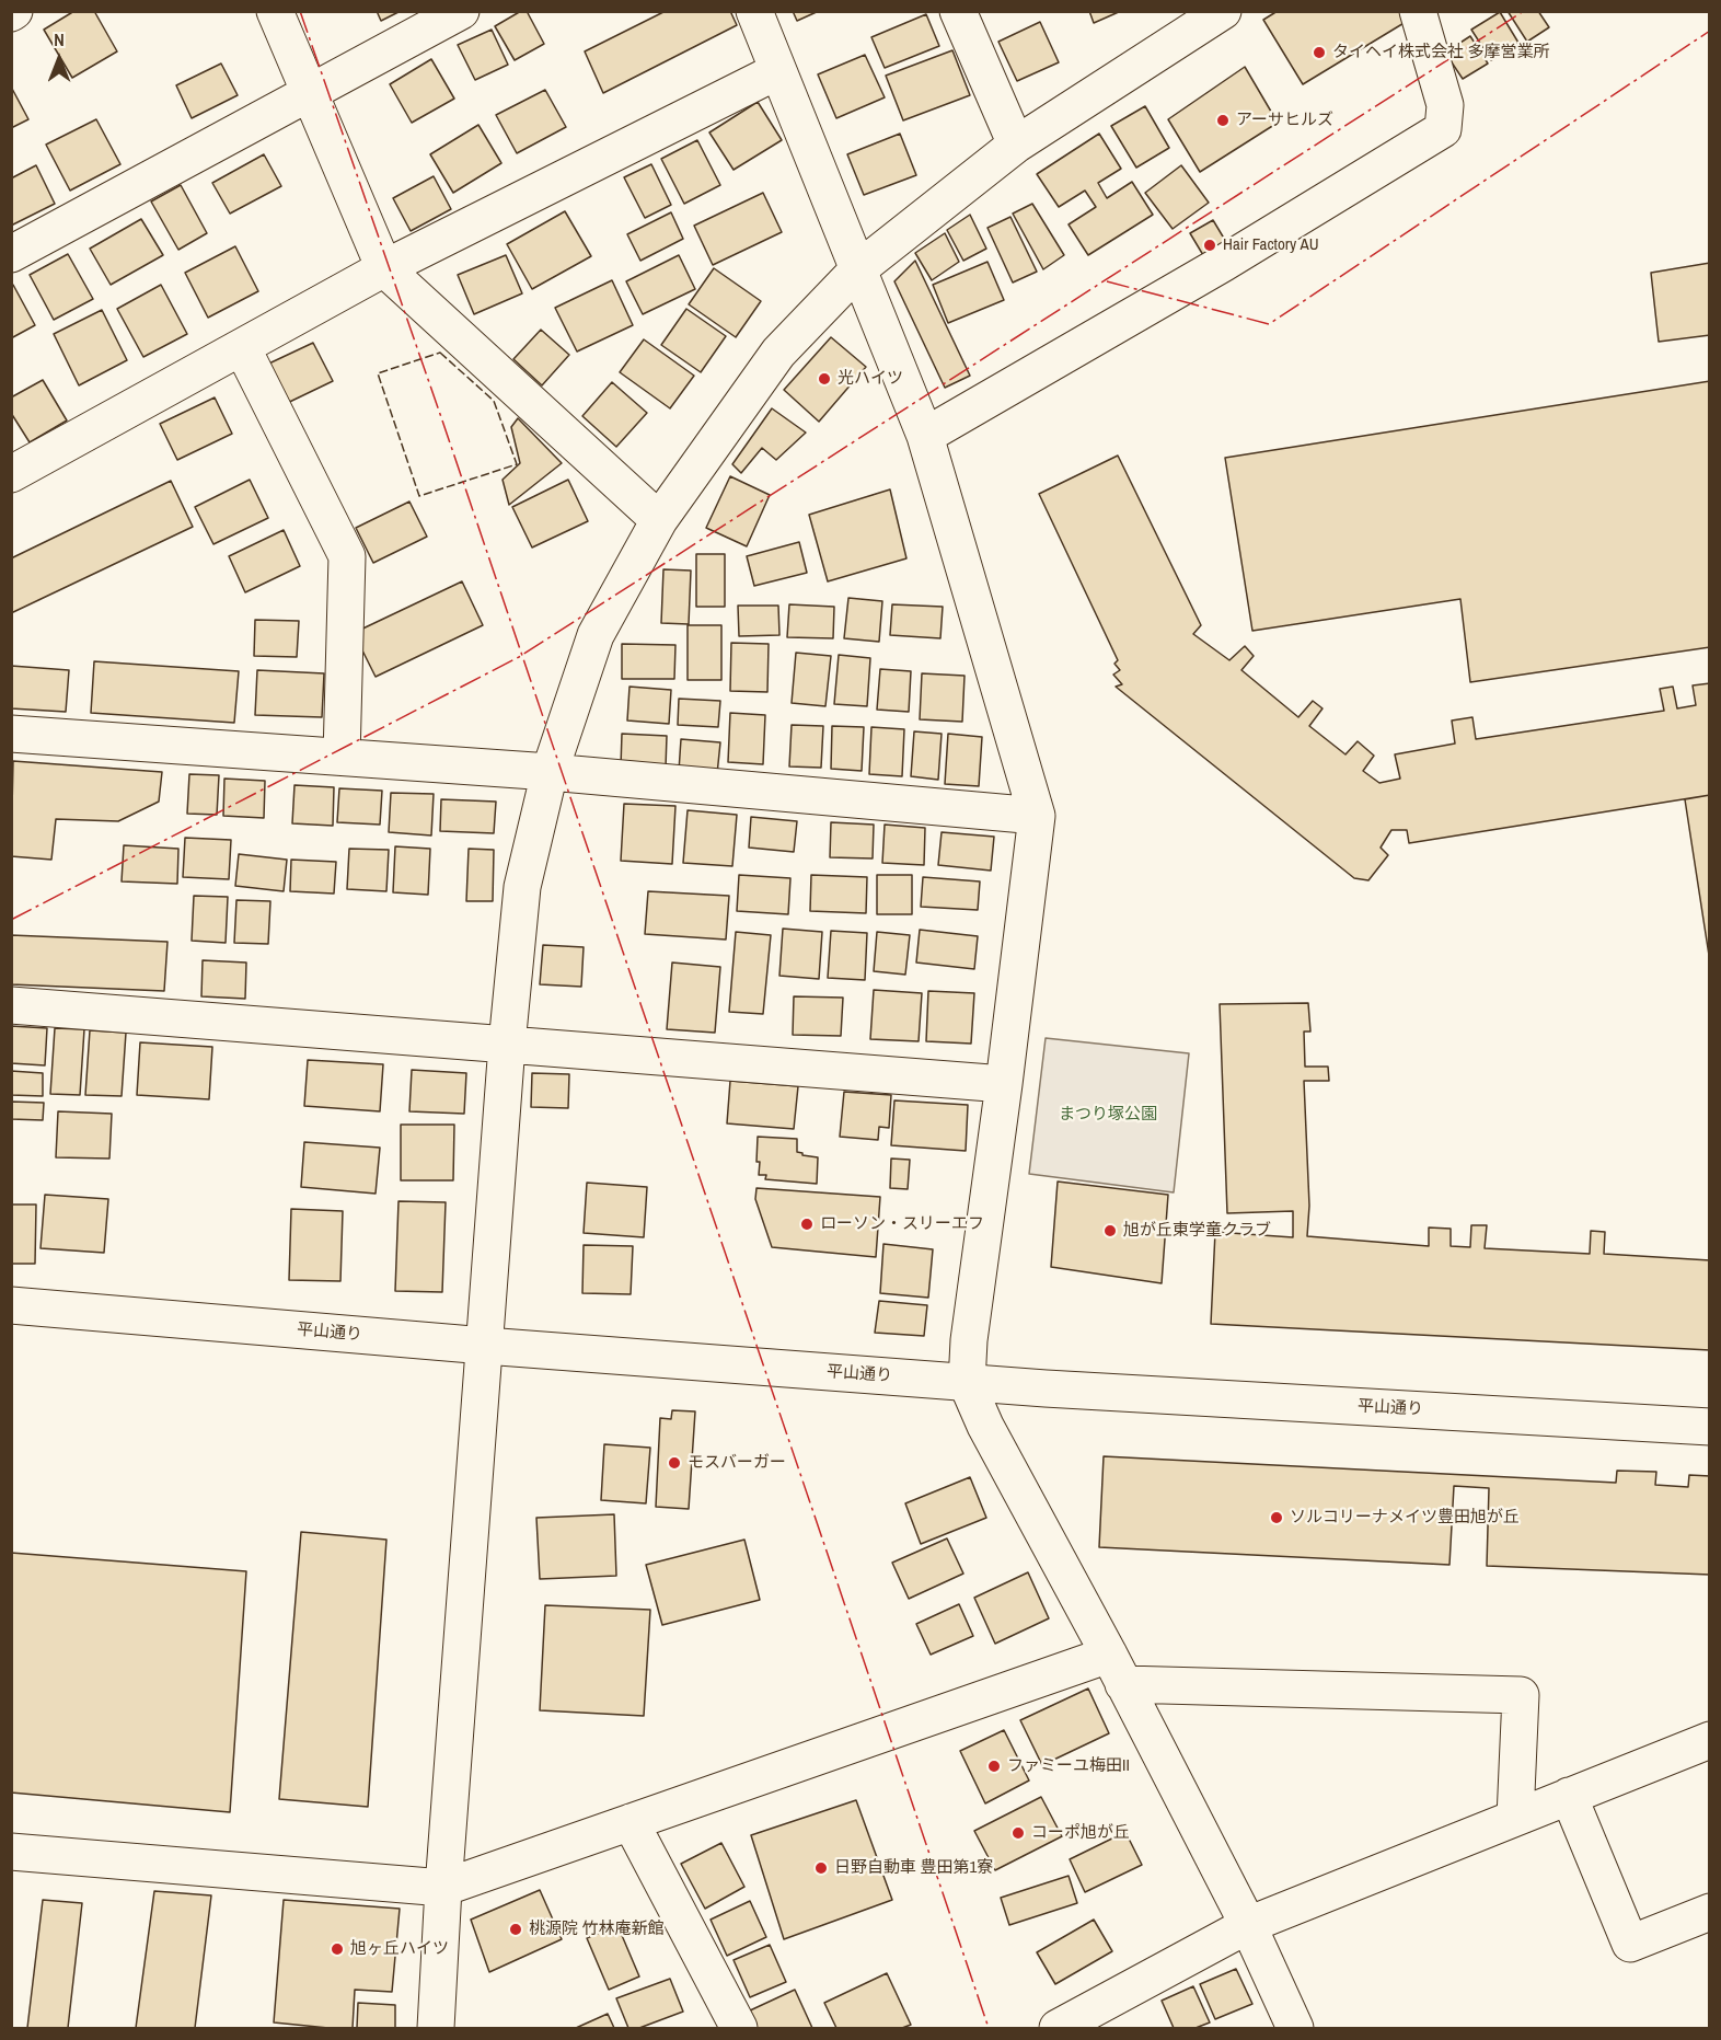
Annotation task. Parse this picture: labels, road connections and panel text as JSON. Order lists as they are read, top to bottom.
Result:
{
  "streets": {
    "street": ["平山通り"]
  },
  "parks": ["まつり塚公園"],
  "places": [
    "タイヘイ株式会社 多摩営業所",
    "アーサヒルズ",
    "Hair Factory AU",
    "光ハイツ",
    "ローソン・スリーエフ",
    "旭が丘東学童クラブ",
    "モスバーガー",
    "ソルコリーナメイツ豊田旭が丘",
    "ファミーユ梅田II",
    "コーポ旭が丘",
    "日野自動車 豊田第1寮",
    "桃源院 竹林庵新館",
    "旭ヶ丘ハイツ"
  ],
  "north": "top"
}
